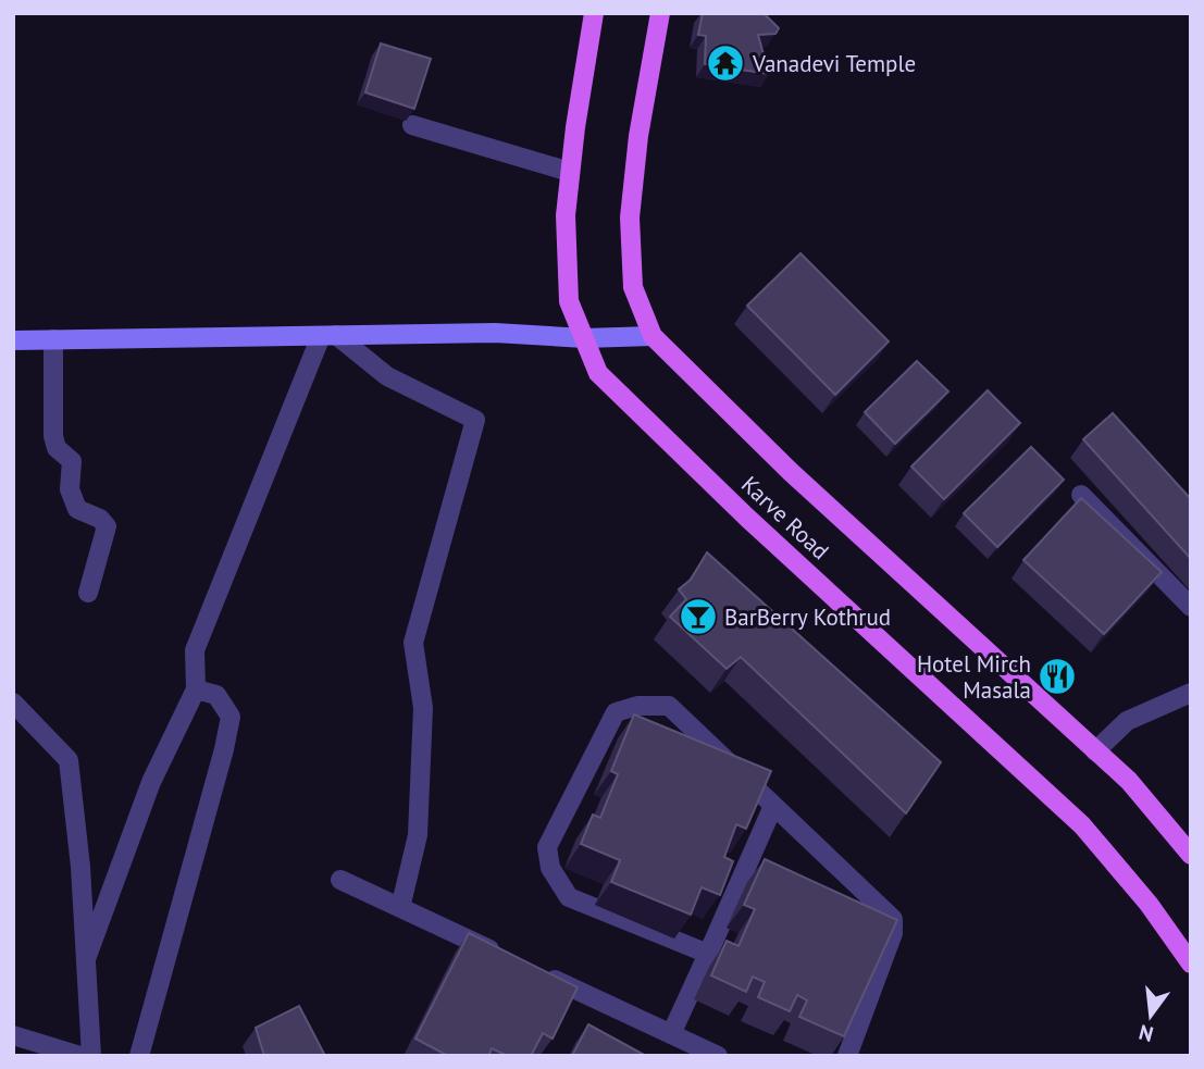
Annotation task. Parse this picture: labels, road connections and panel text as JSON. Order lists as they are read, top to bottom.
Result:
{
  "streets": {
    "main road": ["Karve Road"]
  },
  "places": {
    "temple": ["Vanadevi Temple"],
    "bar": ["BarBerry Kothrud"],
    "restaurant": ["Hotel Mirch Masala"]
  },
  "north": "bottom"
}
